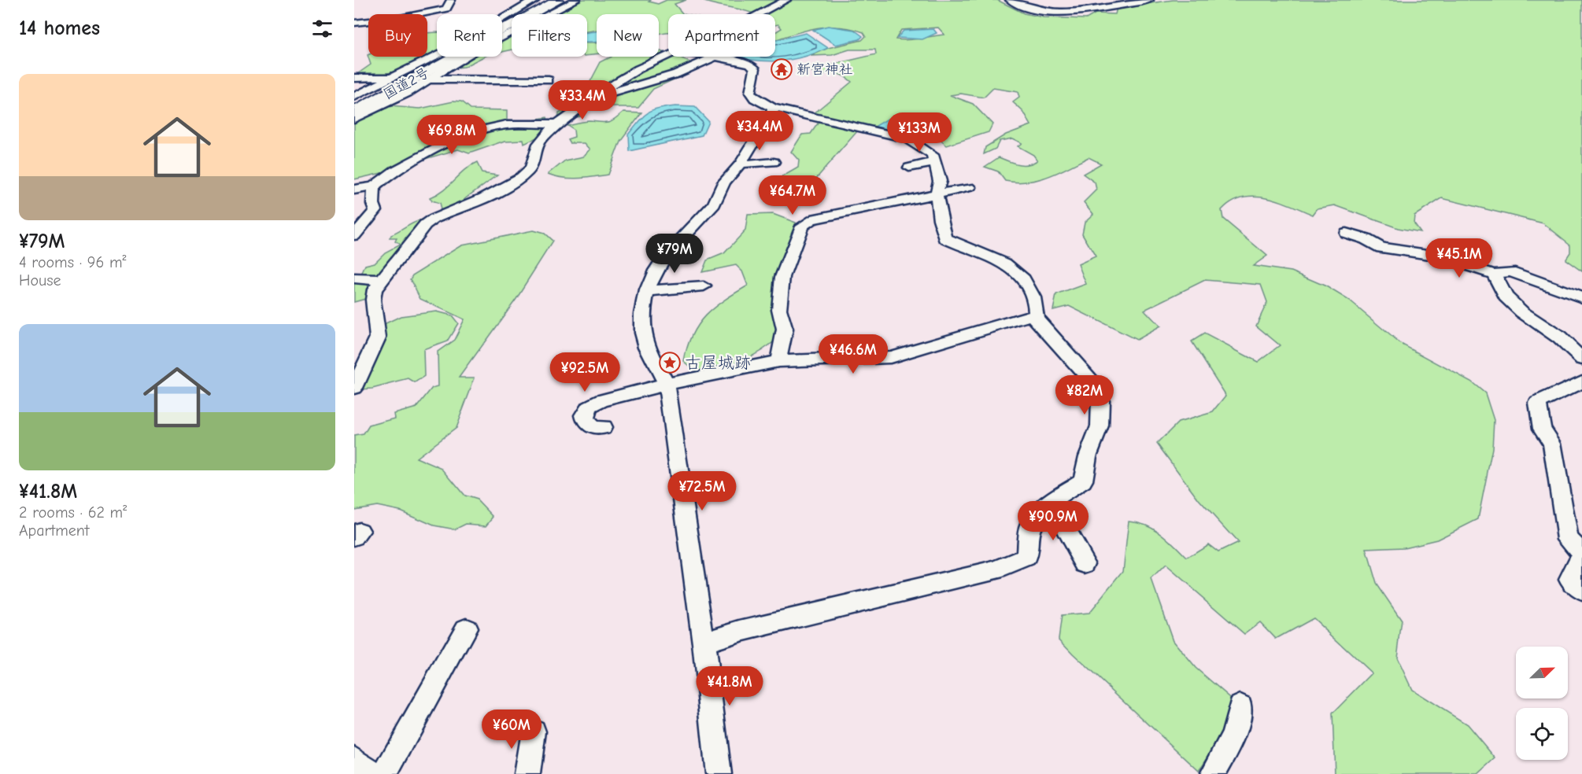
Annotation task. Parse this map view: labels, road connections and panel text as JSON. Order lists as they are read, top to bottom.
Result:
{
  "streets": {
    "highway": ["国道2号"]
  },
  "places": {
    "temple": ["新宮神社"],
    "place": ["古屋城跡"]
  },
  "north": "top right",
  "page": {
    "heading": "14 homes",
    "chip": [
      "Buy",
      "Rent",
      "Filters",
      "New",
      "Apartment"
    ],
    "list": [
      {
        "name": "¥79M",
        "note": "4 rooms · 96 m² · House"
      },
      {
        "name": "¥41.8M",
        "note": "2 rooms · 62 m² · Apartment"
      }
    ],
    "price": [
      "¥33.4M",
      "¥34.4M",
      "¥133M",
      "¥69.8M",
      "¥64.7M",
      "¥79M",
      "¥45.1M",
      "¥46.6M",
      "¥92.5M",
      "¥82M",
      "¥72.5M",
      "¥90.9M",
      "¥41.8M",
      "¥60M"
    ]
  }
}
